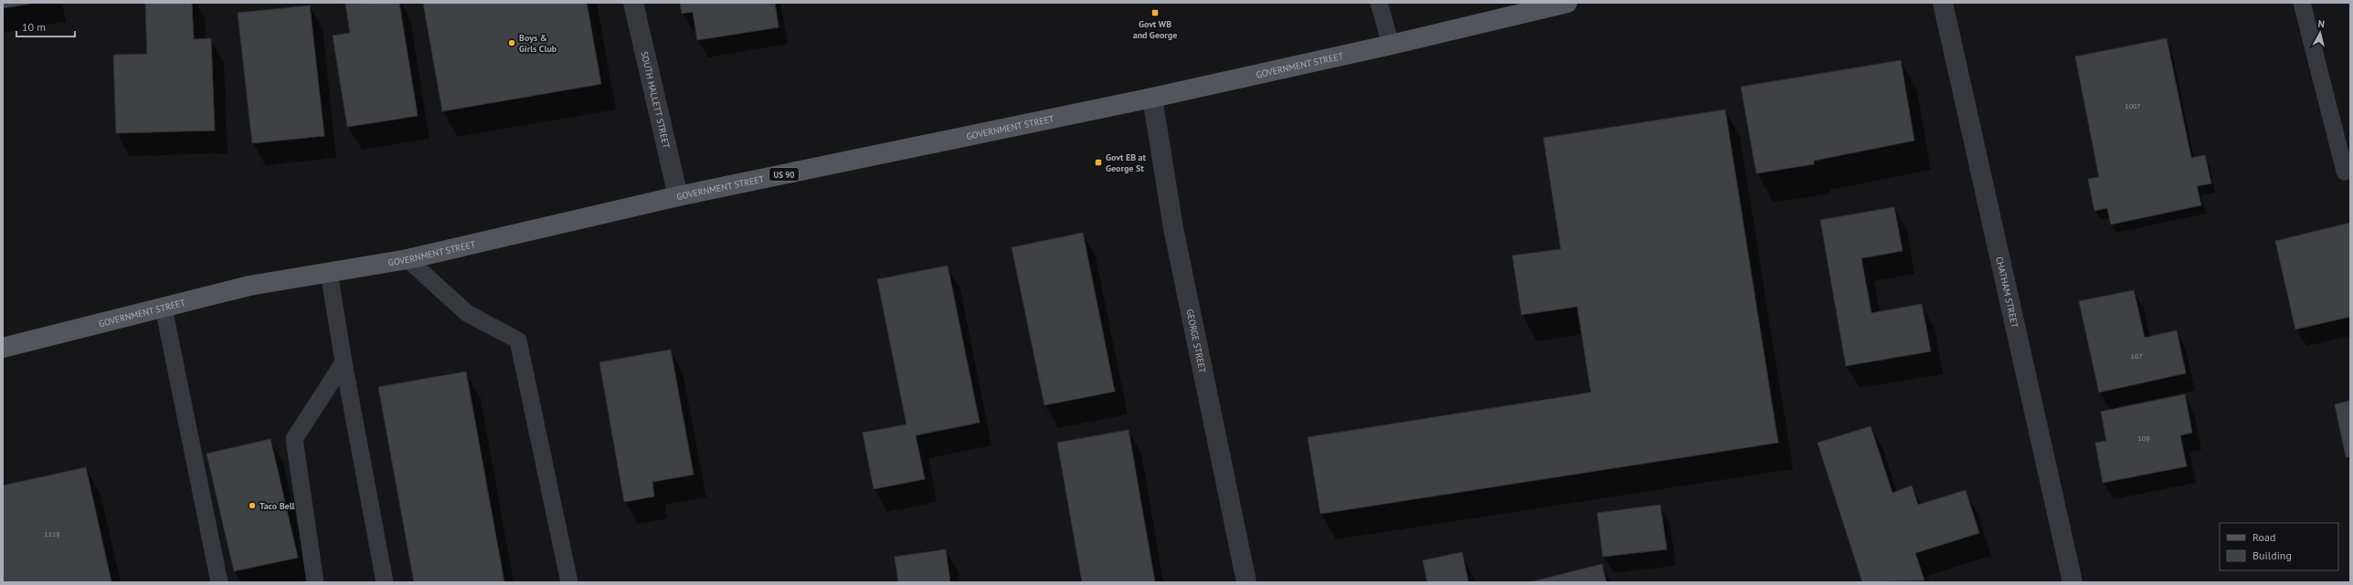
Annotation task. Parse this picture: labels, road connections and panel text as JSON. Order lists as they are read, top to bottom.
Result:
{
  "streets": {
    "main road": ["GOVERNMENT STREET", "US 90"],
    "street": ["SOUTH HALLETT STREET", "CHATHAM STREET", "GEORGE STREET"]
  },
  "crossings": [
    ["GOVERNMENT STREET", "SOUTH HALLETT STREET"],
    ["GOVERNMENT STREET", "GEORGE STREET"]
  ],
  "places": {
    "transit": ["Govt WB and George", "Govt EB at George St"],
    "other": ["Boys & Girls Club", "Taco Bell"]
  },
  "house_numbers": [
    "1007",
    "107",
    "109",
    "1119"
  ],
  "legend": ["Road", "Building"],
  "scale_bar": "10 m",
  "north": "top"
}
